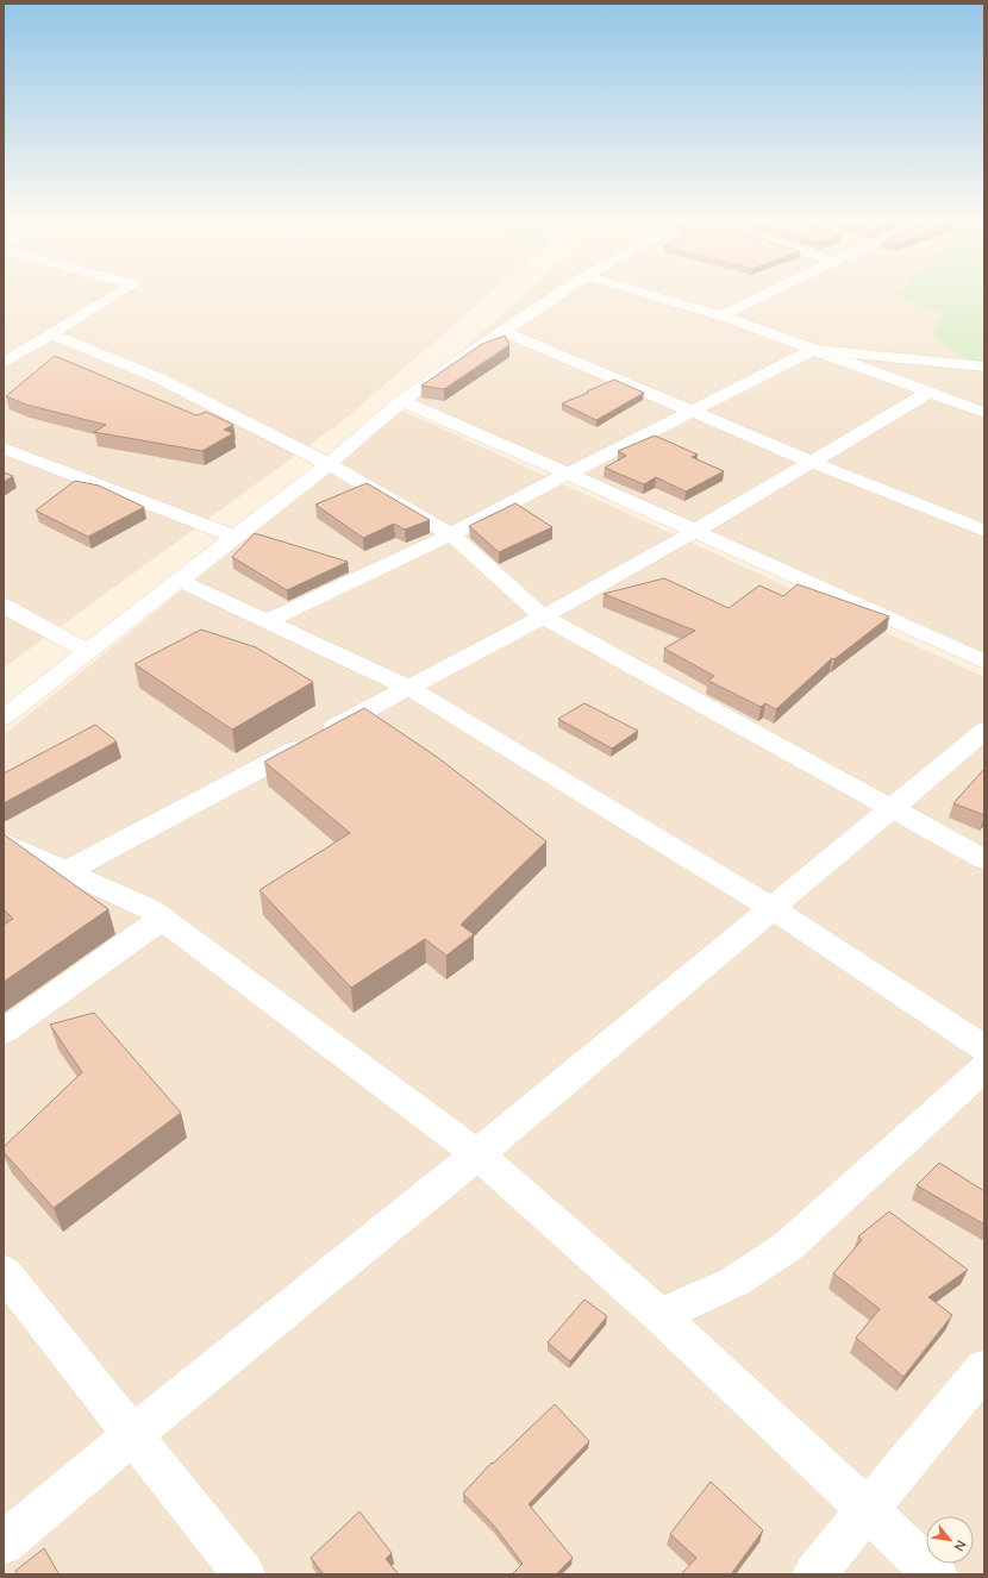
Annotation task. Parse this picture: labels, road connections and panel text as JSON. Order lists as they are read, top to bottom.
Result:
{
  "north": "bottom right"
}
